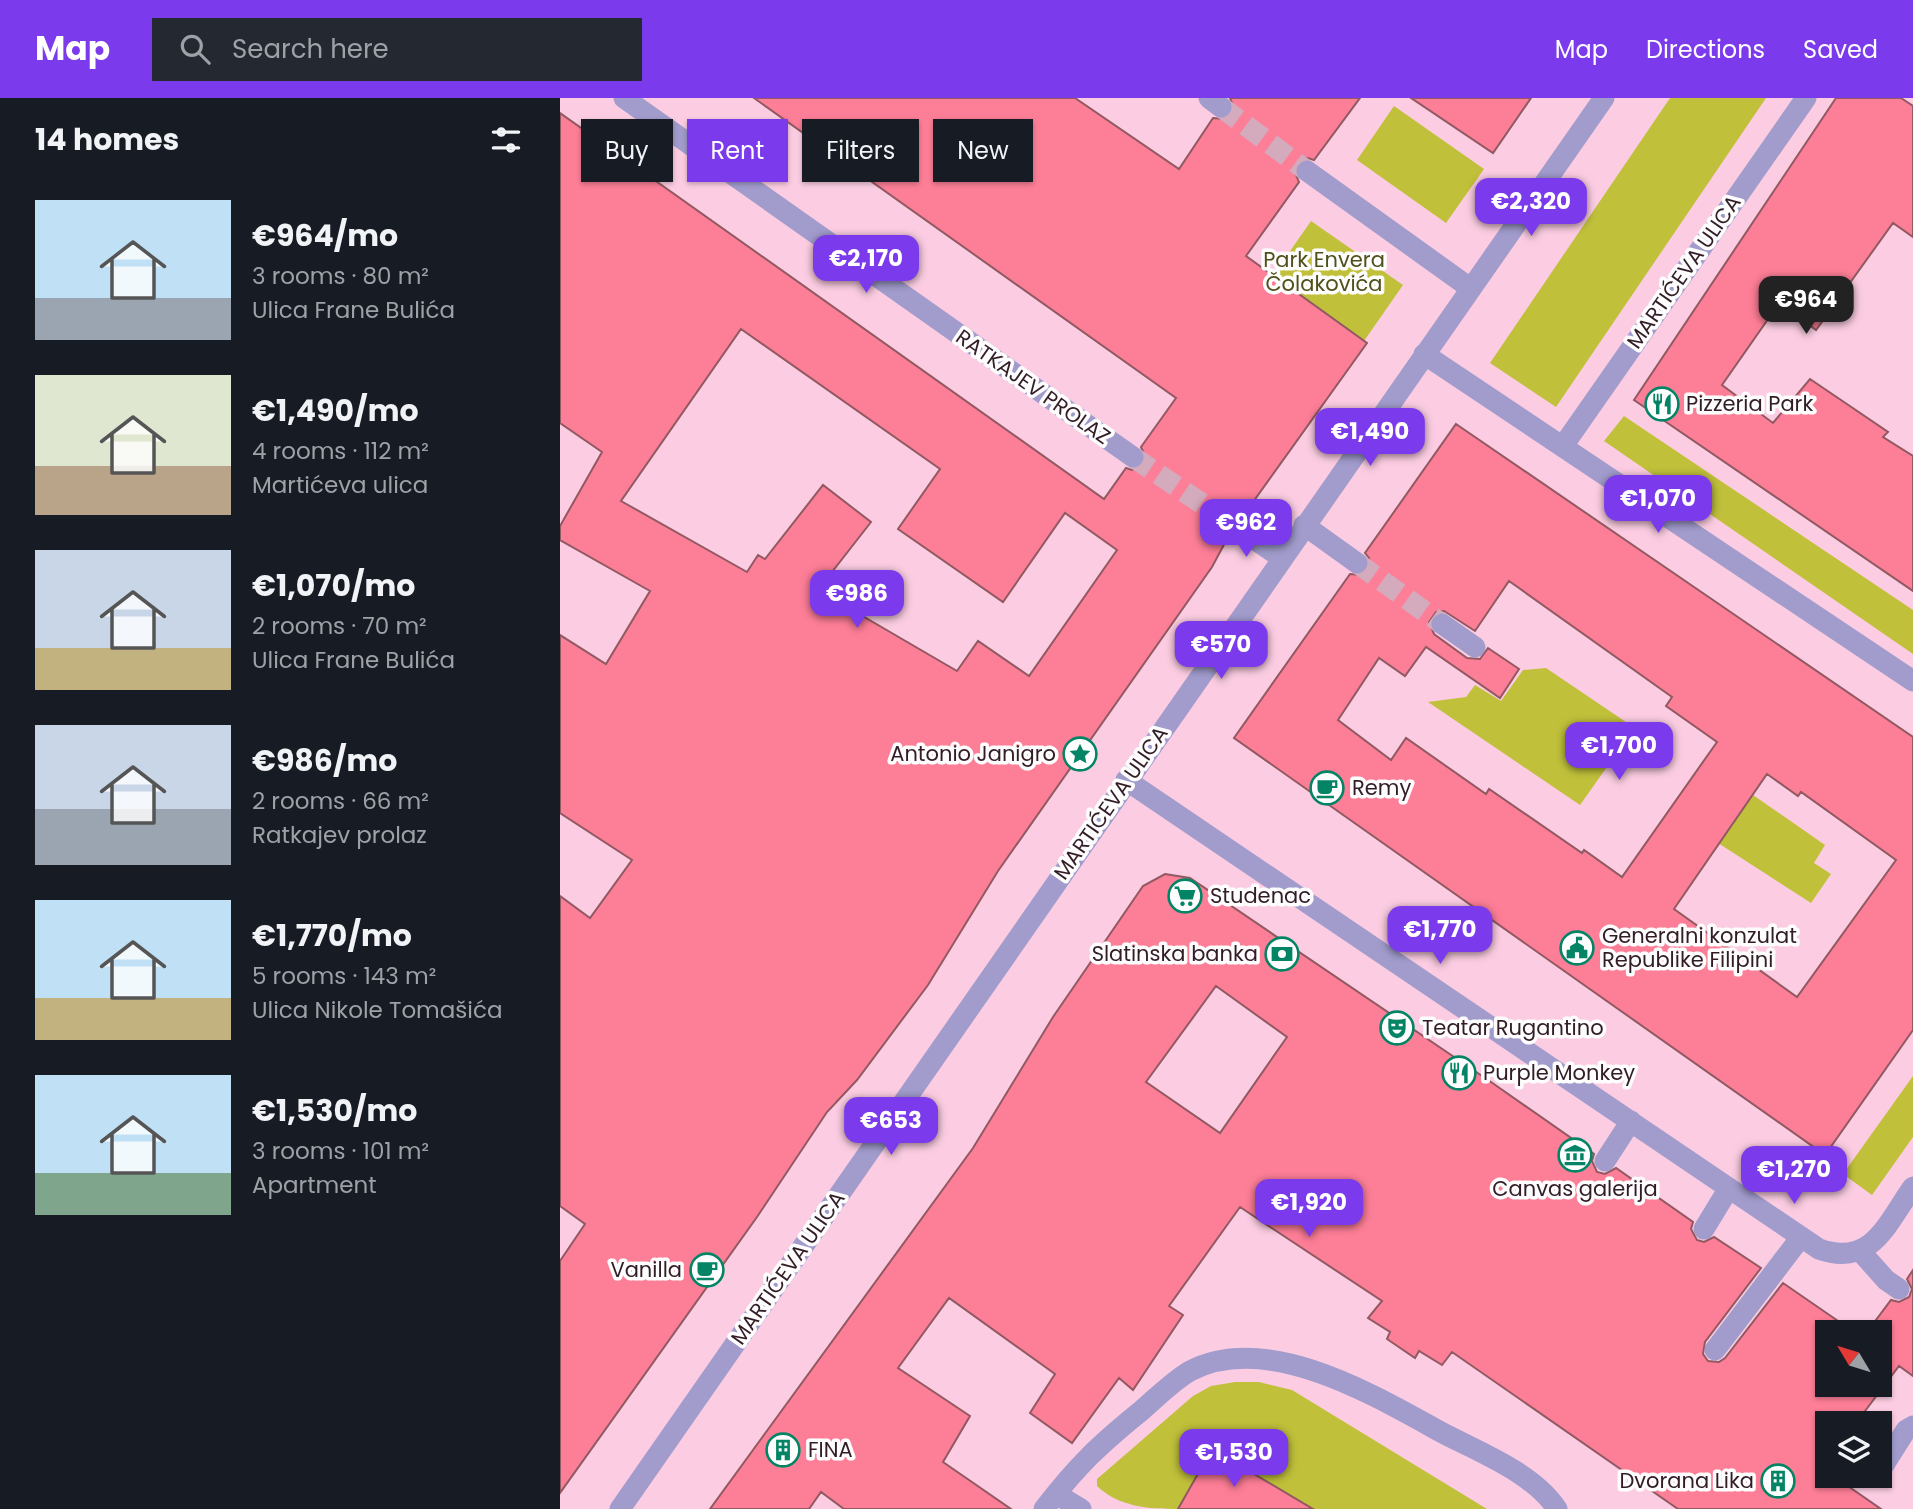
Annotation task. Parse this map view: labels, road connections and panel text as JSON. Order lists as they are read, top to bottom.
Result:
{
  "streets": {
    "street": ["MARTIĆEVA ULICA", "RATKAJEV PROLAZ"]
  },
  "parks": ["Park Envera Čolakovića"],
  "places": {
    "restaurant": ["Pizzeria Park", "Purple Monkey"],
    "place": ["Antonio Janigro"],
    "cafe": ["Remy", "Vanilla"],
    "supermarket": ["Studenac"],
    "public building": ["Generalni konzulat Republike Filipini"],
    "bank": ["Slatinska banka"],
    "theatre": ["Teatar Rugantino"],
    "museum": ["Canvas galerija"],
    "building": ["FINA", "Dvorana Lika"]
  },
  "north": "top left",
  "page": {
    "header": "Map",
    "search": "Search here",
    "nav": ["Map", "Directions", "Saved"],
    "heading": "14 homes",
    "chip": [
      "Buy",
      "Rent",
      "Filters",
      "New"
    ],
    "price": [
      "€2,320",
      "€2,170",
      "€964",
      "€1,490",
      "€1,070",
      "€962",
      "€986",
      "€570",
      "€1,700",
      "€1,770",
      "€653",
      "€1,270",
      "€1,920",
      "€1,530"
    ],
    "list": [
      {
        "name": "€964/mo",
        "note": "3 rooms · 80 m² · Ulica Frane Bulića"
      },
      {
        "name": "€1,490/mo",
        "note": "4 rooms · 112 m² · Martićeva ulica"
      },
      {
        "name": "€1,070/mo",
        "note": "2 rooms · 70 m² · Ulica Frane Bulića"
      },
      {
        "name": "€986/mo",
        "note": "2 rooms · 66 m² · Ratkajev prolaz"
      },
      {
        "name": "€1,770/mo",
        "note": "5 rooms · 143 m² · Ulica Nikole Tomašića"
      },
      {
        "name": "€1,530/mo",
        "note": "3 rooms · 101 m² · Apartment"
      }
    ]
  }
}
